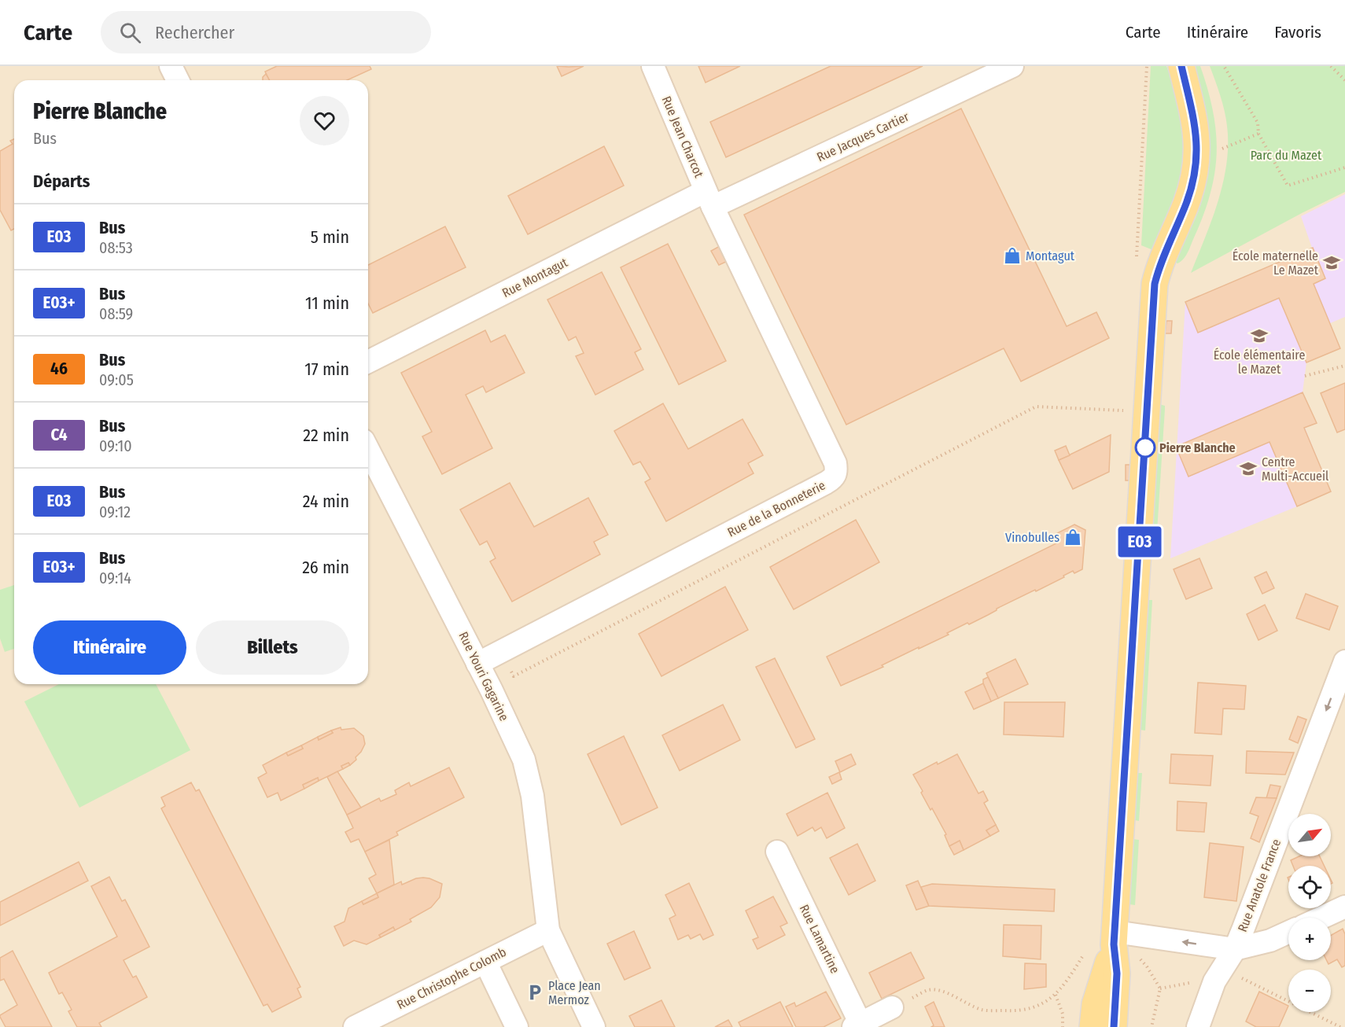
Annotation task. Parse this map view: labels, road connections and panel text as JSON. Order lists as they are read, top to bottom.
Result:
{
  "streets": {
    "street": [
      "Rue Jean Charcot",
      "Rue Jacques Cartier",
      "Rue Montagut",
      "Rue de la Bonneterie",
      "Rue Youri Gagarine",
      "Rue Anatole France",
      "Rue Lamartine",
      "Rue Christophe Colomb"
    ]
  },
  "crossings": [
    ["Rue Jean Charcot", "Rue Jacques Cartier"],
    ["Rue Jean Charcot", "Rue Montagut"],
    ["Rue Jean Charcot", "Rue de la Bonneterie"],
    ["Rue Jacques Cartier", "Rue Montagut"],
    ["Rue Jacques Cartier", "Rue de la Bonneterie"],
    ["Rue Montagut", "Rue de la Bonneterie"],
    ["Rue de la Bonneterie", "Rue Youri Gagarine"],
    ["Rue Youri Gagarine", "Rue Christophe Colomb"]
  ],
  "one_way": ["Rue Anatole France"],
  "parks": ["Parc du Mazet"],
  "places": {
    "shop": ["Montagut", "Vinobulles"],
    "school or university": ["École maternelle Le Mazet", "École élémentaire le Mazet", "Centre Multi-Accueil"],
    "other": ["Pierre Blanche"],
    "parking": ["Place Jean Mermoz"]
  },
  "lines": ["bus line E03"],
  "north": "top right",
  "page": {
    "header": "Carte",
    "search": "Rechercher",
    "nav": ["Carte", "Itinéraire", "Favoris"],
    "on_map": "E03",
    "heading": [
      ["Pierre Blanche", "Bus"],
      "Départs"
    ],
    "list": [
      {
        "mark": "E03",
        "name": "Bus",
        "note": "08:53",
        "value": "5 min"
      },
      {
        "mark": "E03+",
        "name": "Bus",
        "note": "08:59",
        "value": "11 min"
      },
      {
        "mark": "46",
        "name": "Bus",
        "note": "09:05",
        "value": "17 min"
      },
      {
        "mark": "C4",
        "name": "Bus",
        "note": "09:10",
        "value": "22 min"
      },
      {
        "mark": "E03",
        "name": "Bus",
        "note": "09:12",
        "value": "24 min"
      },
      {
        "mark": "E03+",
        "name": "Bus",
        "note": "09:14",
        "value": "26 min"
      }
    ],
    "buttons": ["Itinéraire", "Billets"],
    "map_buttons": ["+", "−"]
  }
}
